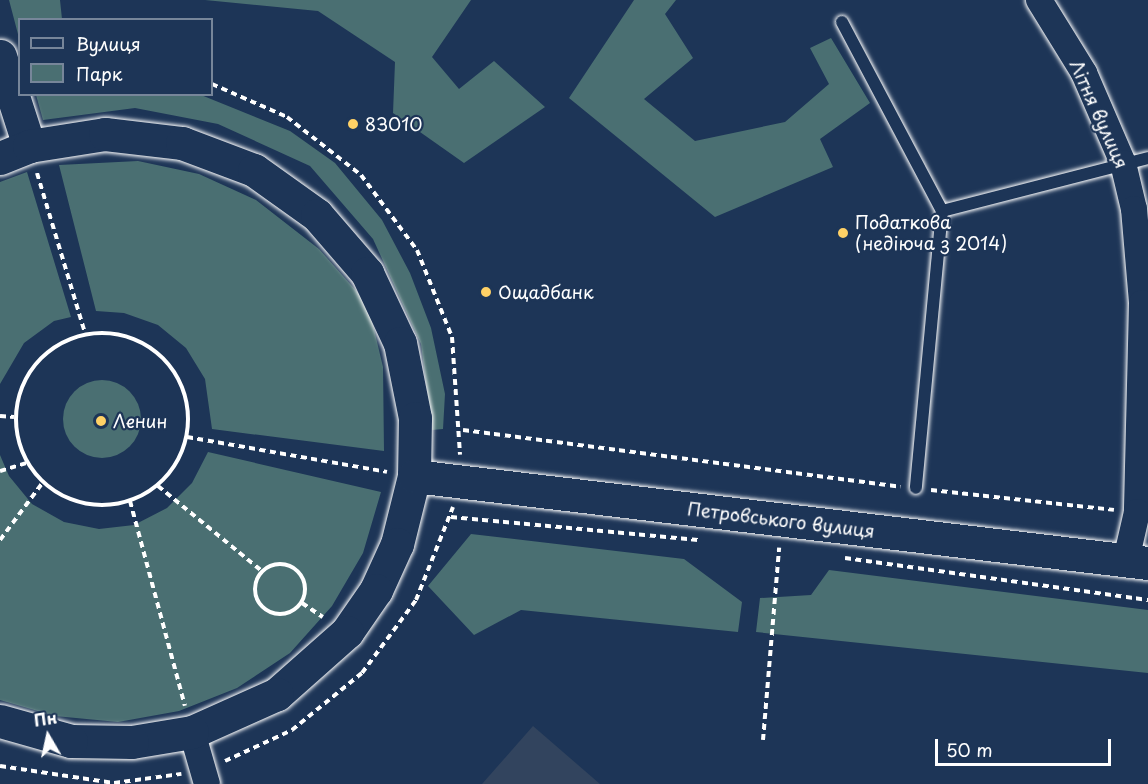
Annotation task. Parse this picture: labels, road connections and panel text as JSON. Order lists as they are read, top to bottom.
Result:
{
  "streets": {
    "main road": ["Петровського вулиця"],
    "street": ["Літня вулиця"]
  },
  "crossings": [
    ["Літня вулиця", "Петровського вулиця"]
  ],
  "places": [
    "83010",
    "Податкова (недіюча з 2014)",
    "Ощадбанк",
    "Ленин"
  ],
  "legend": ["Вулиця", "Парк"],
  "scale_bar": "50 m",
  "north": "top"
}
